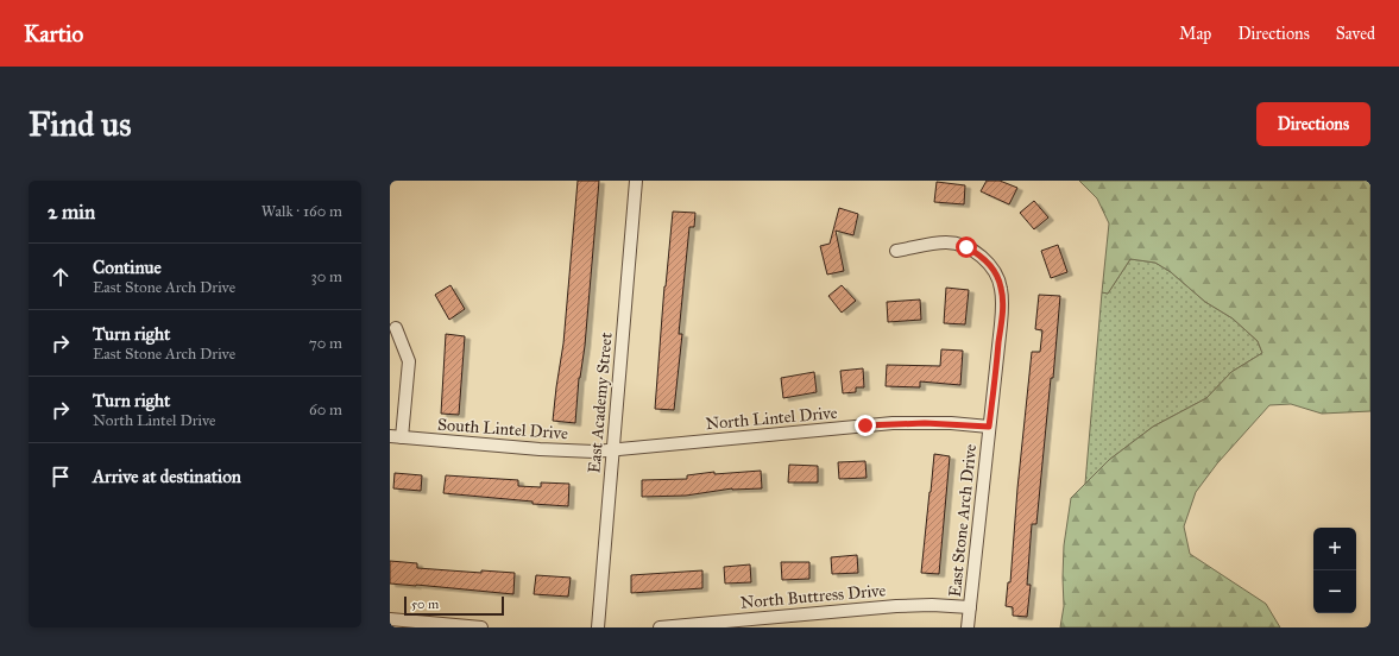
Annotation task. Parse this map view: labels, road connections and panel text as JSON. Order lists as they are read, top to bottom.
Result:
{
  "streets": {
    "street": [
      "East Academy Street",
      "North Lintel Drive",
      "South Lintel Drive",
      "East Stone Arch Drive",
      "North Buttress Drive"
    ]
  },
  "crossings": [
    ["East Academy Street", "North Lintel Drive"],
    ["East Academy Street", "South Lintel Drive"],
    ["North Lintel Drive", "South Lintel Drive"],
    ["North Lintel Drive", "East Stone Arch Drive"],
    ["East Stone Arch Drive", "North Buttress Drive"]
  ],
  "scale_bar": "50 m",
  "page": {
    "header": "Kartio",
    "nav": ["Map", "Directions", "Saved"],
    "buttons": "Directions",
    "title": "Find us",
    "heading": ["2 min", "Walk · 160 m"],
    "list": [
      ["Continue", "East Stone Arch Drive", "30 m"],
      ["Turn right", "East Stone Arch Drive", "70 m"],
      ["Turn right", "North Lintel Drive", "60 m"],
      "Arrive at destination"
    ],
    "map_buttons": ["+", "−"],
    "scale": "50 m"
  }
}
